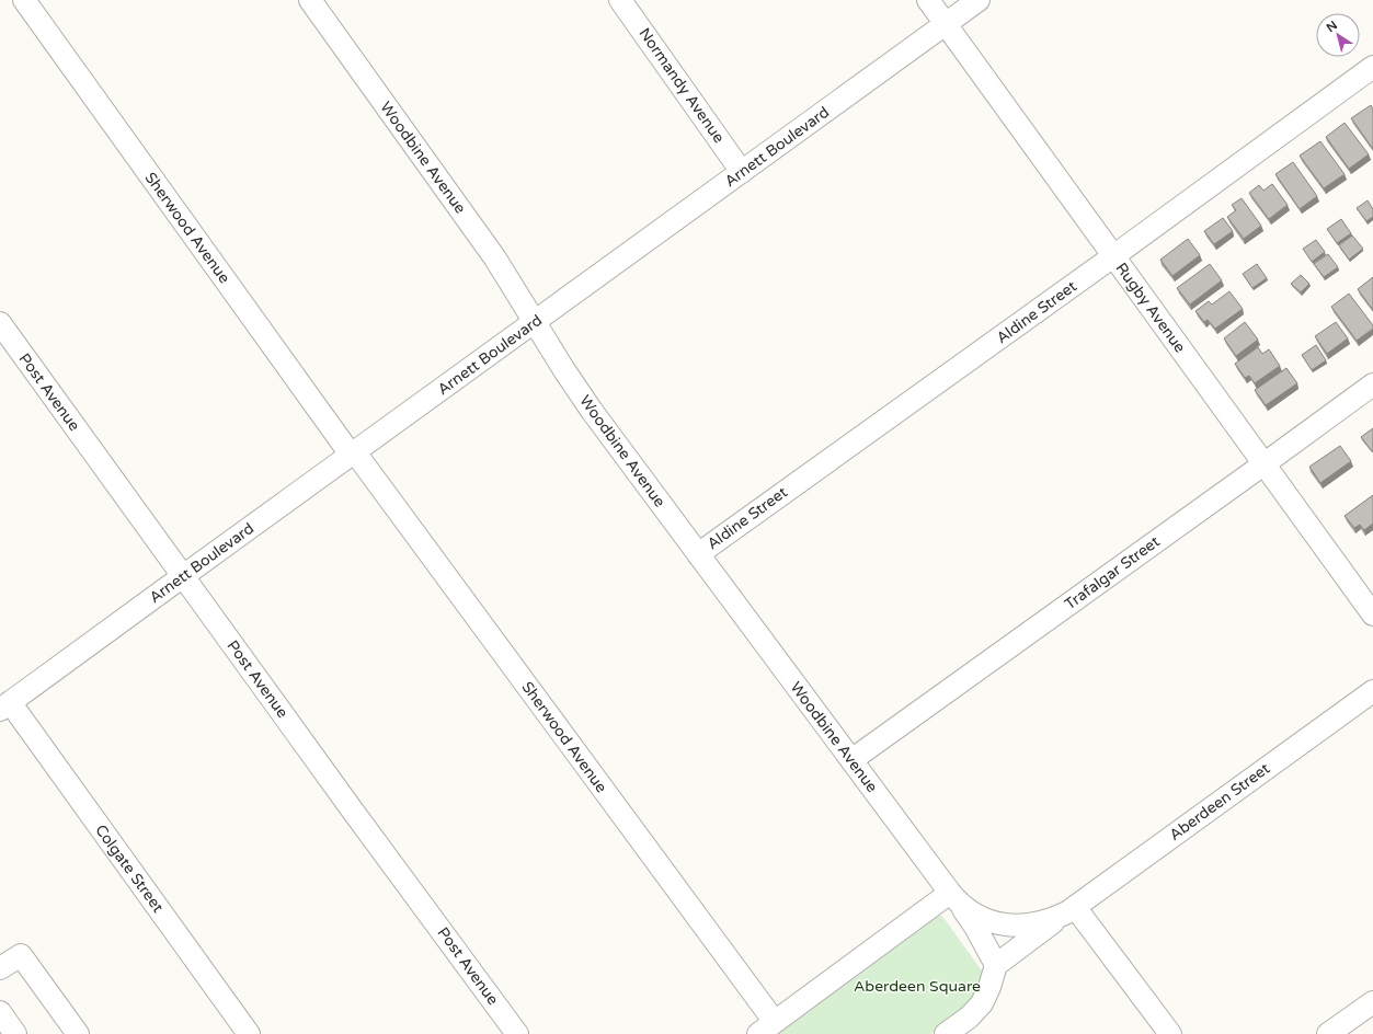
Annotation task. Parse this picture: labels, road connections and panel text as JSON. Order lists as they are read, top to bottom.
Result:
{
  "streets": {
    "street": [
      "Normandy Avenue",
      "Arnett Boulevard",
      "Woodbine Avenue",
      "Sherwood Avenue",
      "Rugby Avenue",
      "Aldine Street",
      "Post Avenue",
      "Trafalgar Street",
      "Aberdeen Street",
      "Colgate Street"
    ]
  },
  "crossings": [
    ["Normandy Avenue", "Arnett Boulevard"],
    ["Arnett Boulevard", "Woodbine Avenue"],
    ["Arnett Boulevard", "Sherwood Avenue"],
    ["Arnett Boulevard", "Rugby Avenue"],
    ["Arnett Boulevard", "Post Avenue"],
    ["Arnett Boulevard", "Colgate Street"],
    ["Woodbine Avenue", "Aldine Street"],
    ["Woodbine Avenue", "Trafalgar Street"],
    ["Woodbine Avenue", "Aberdeen Street"],
    ["Rugby Avenue", "Aldine Street"],
    ["Rugby Avenue", "Trafalgar Street"]
  ],
  "parks": ["Aberdeen Square"],
  "north": "top left"
}
